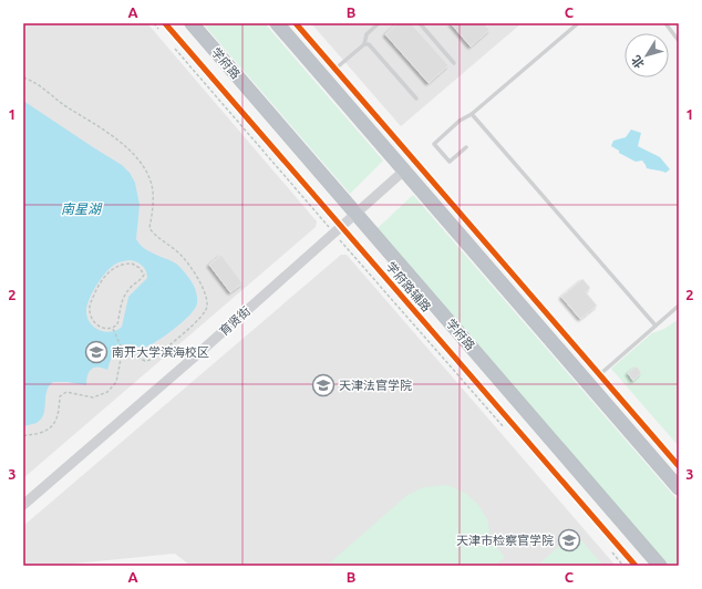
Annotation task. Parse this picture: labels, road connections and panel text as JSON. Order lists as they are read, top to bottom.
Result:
{
  "streets": {
    "highway": ["学府路"],
    "street": ["学府路辅路", "育贤街"]
  },
  "crossings": [
    ["学府路", "育贤街"],
    ["学府路辅路", "育贤街"]
  ],
  "water": ["南星湖"],
  "places": {
    "school or university": ["南开大学滨海校区", "天津法官学院", "天津市检察官学院"]
  },
  "north": "bottom left",
  "grid": {
    "columns": ["A", "B", "C"],
    "rows": ["1", "2", "3"]
  }
}
